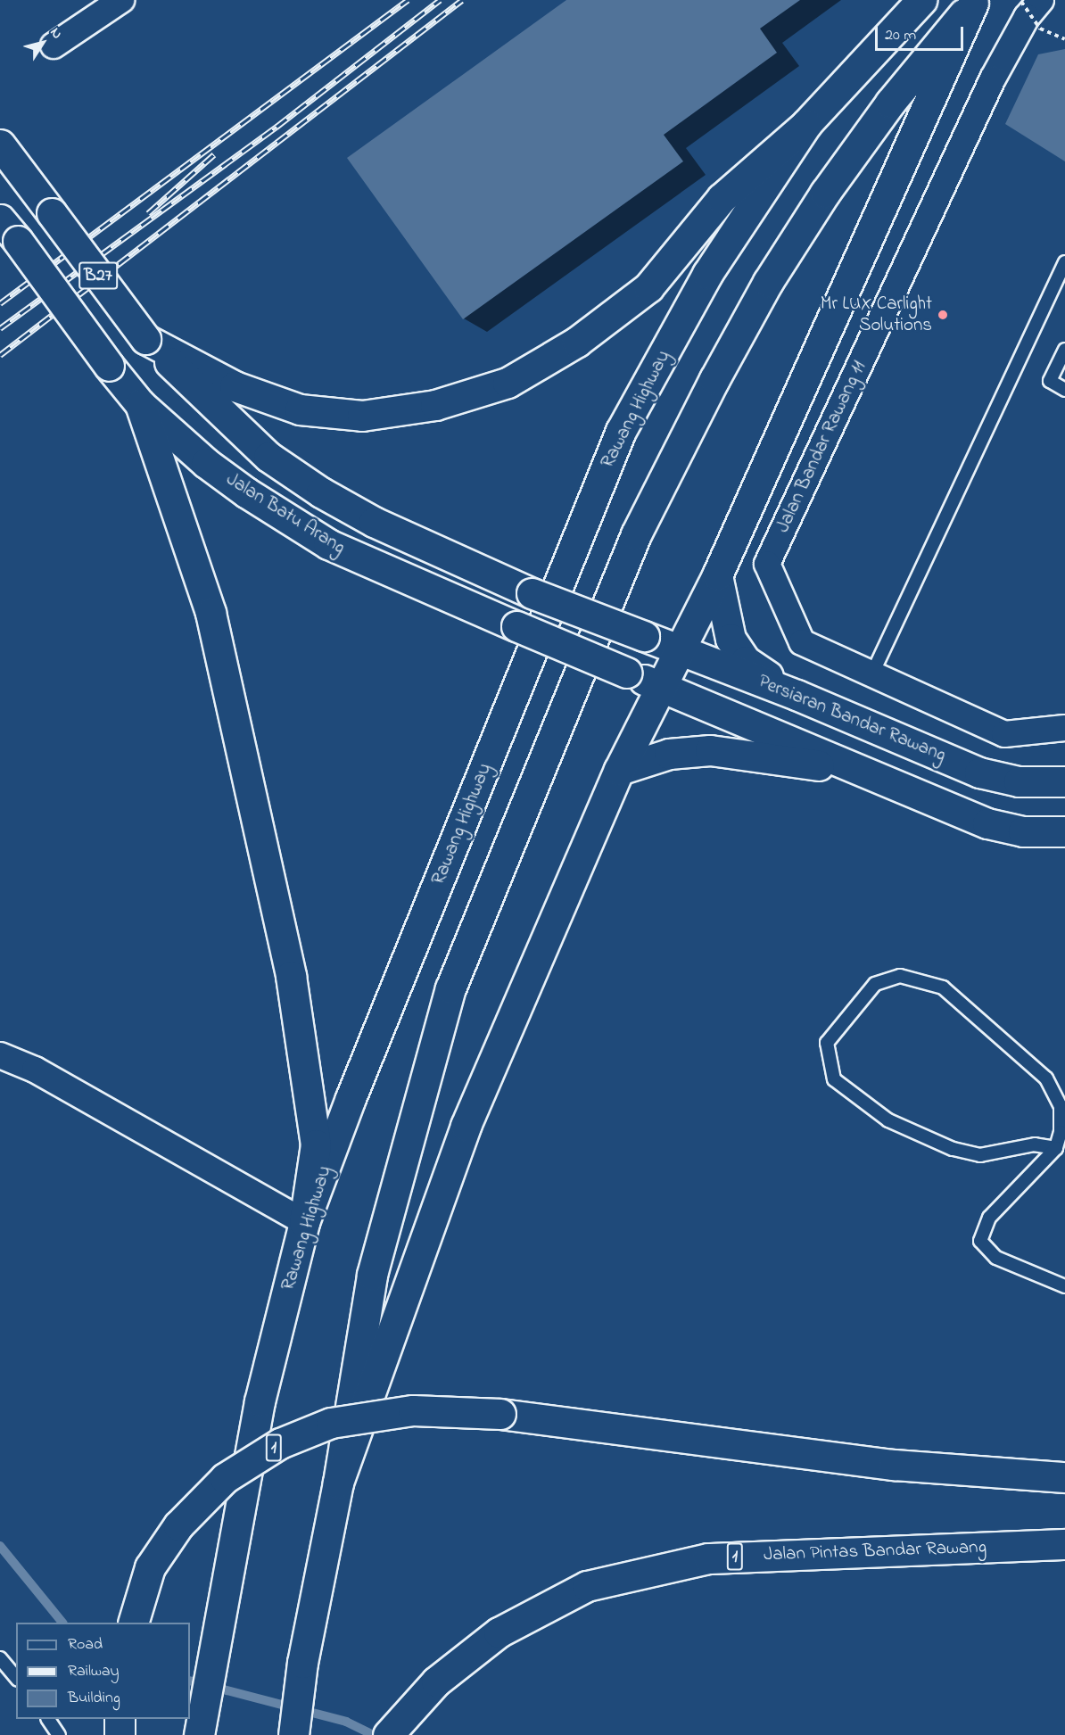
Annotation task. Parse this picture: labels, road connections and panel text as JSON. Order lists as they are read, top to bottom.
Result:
{
  "streets": {
    "main road": [
      "B27",
      "Rawang Highway",
      "Jalan Batu Arang",
      "Persiaran Bandar Rawang",
      "1",
      "Jalan Pintas Bandar Rawang"
    ],
    "street": ["Jalan Bandar Rawang 11"]
  },
  "crossings": [
    ["B27", "Persiaran Bandar Rawang"]
  ],
  "places": ["Mr LUX Carlight Solutions"],
  "legend": ["Road", "Railway", "Building"],
  "scale_bar": "20 m",
  "north": "top right"
}
